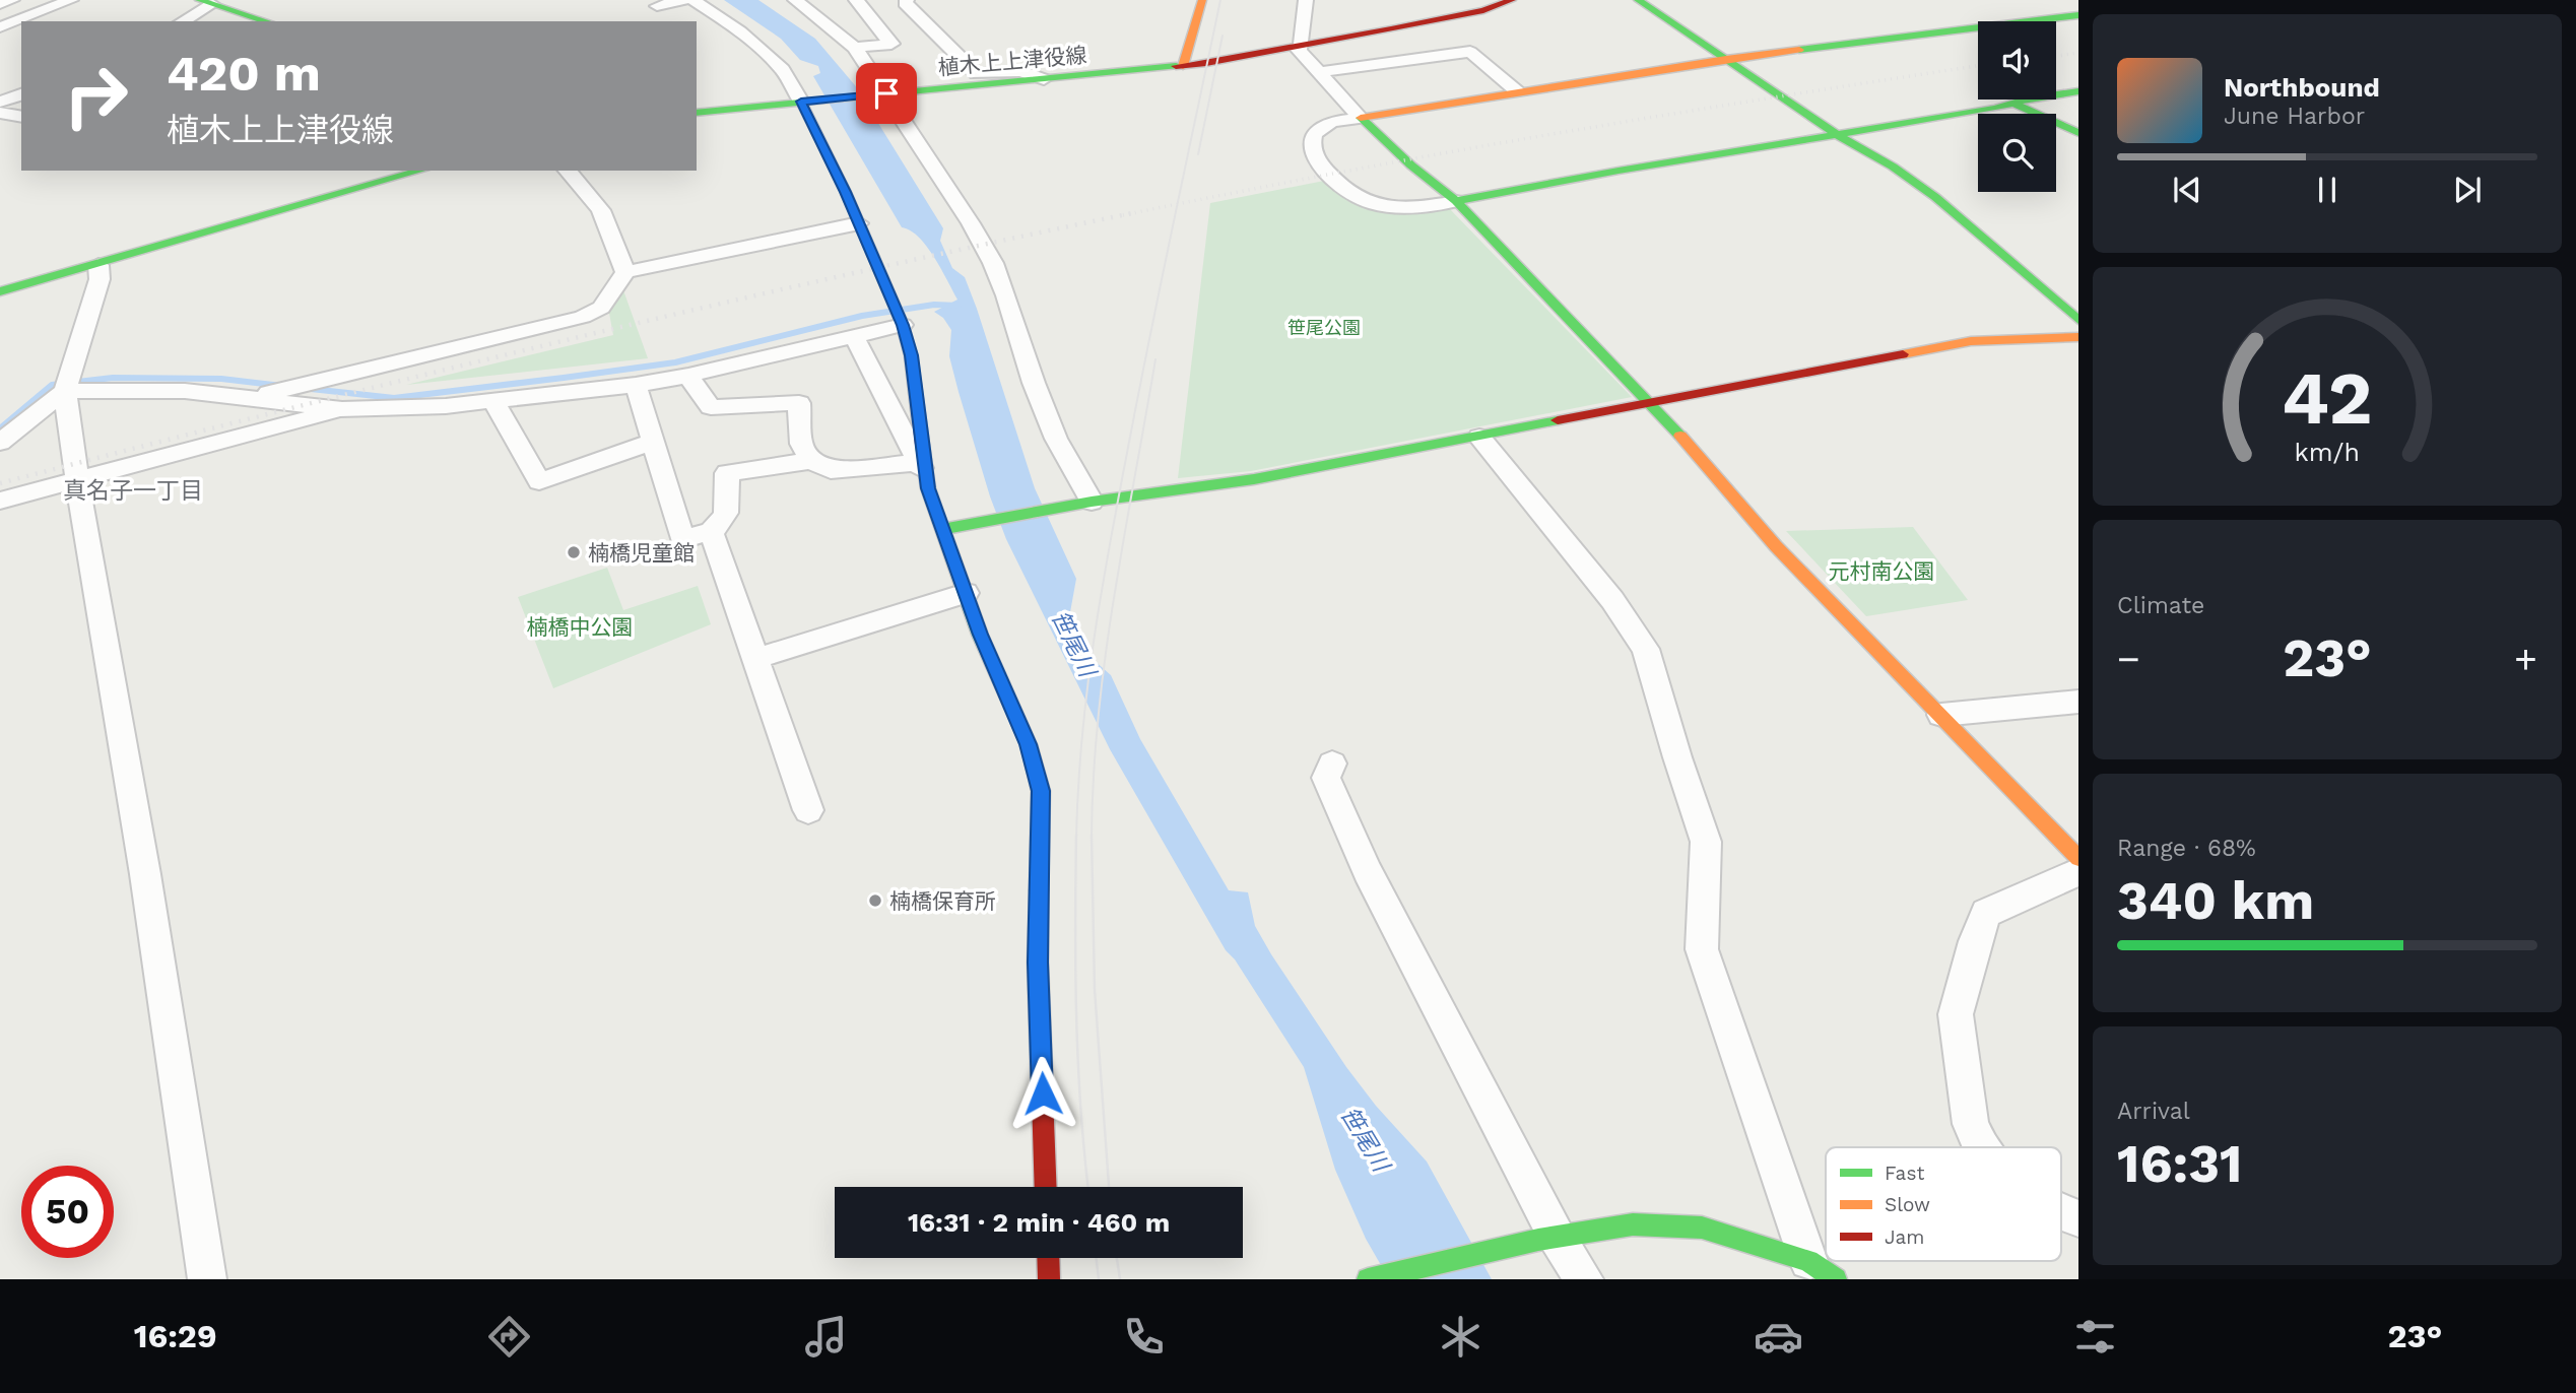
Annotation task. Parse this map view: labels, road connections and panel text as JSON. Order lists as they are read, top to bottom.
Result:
{
  "streets": {
    "street": ["植木上上津役線"]
  },
  "districts": ["真名子一丁目"],
  "water": ["笹尾川"],
  "parks": ["笹尾公園", "元村南公園", "楠橋中公園"],
  "places": ["楠橋児童館", "楠橋保育所"],
  "legend": ["Fast", "Slow", "Jam"],
  "page": {
    "turn": ["420 m", "植木上上津役線"],
    "song": ["Northbound", "June Harbor"],
    "tile": [
      "Climate",
      ["Range · 68%", "340 km"],
      ["Arrival", "16:31"]
    ],
    "heat": ["−", "23°", "+"],
    "limit": "50",
    "trip": "16:31 · 2 min · 460 m",
    "tabs": ["16:29", "23°"],
    "gauge": ["42", "km/h"]
  }
}
